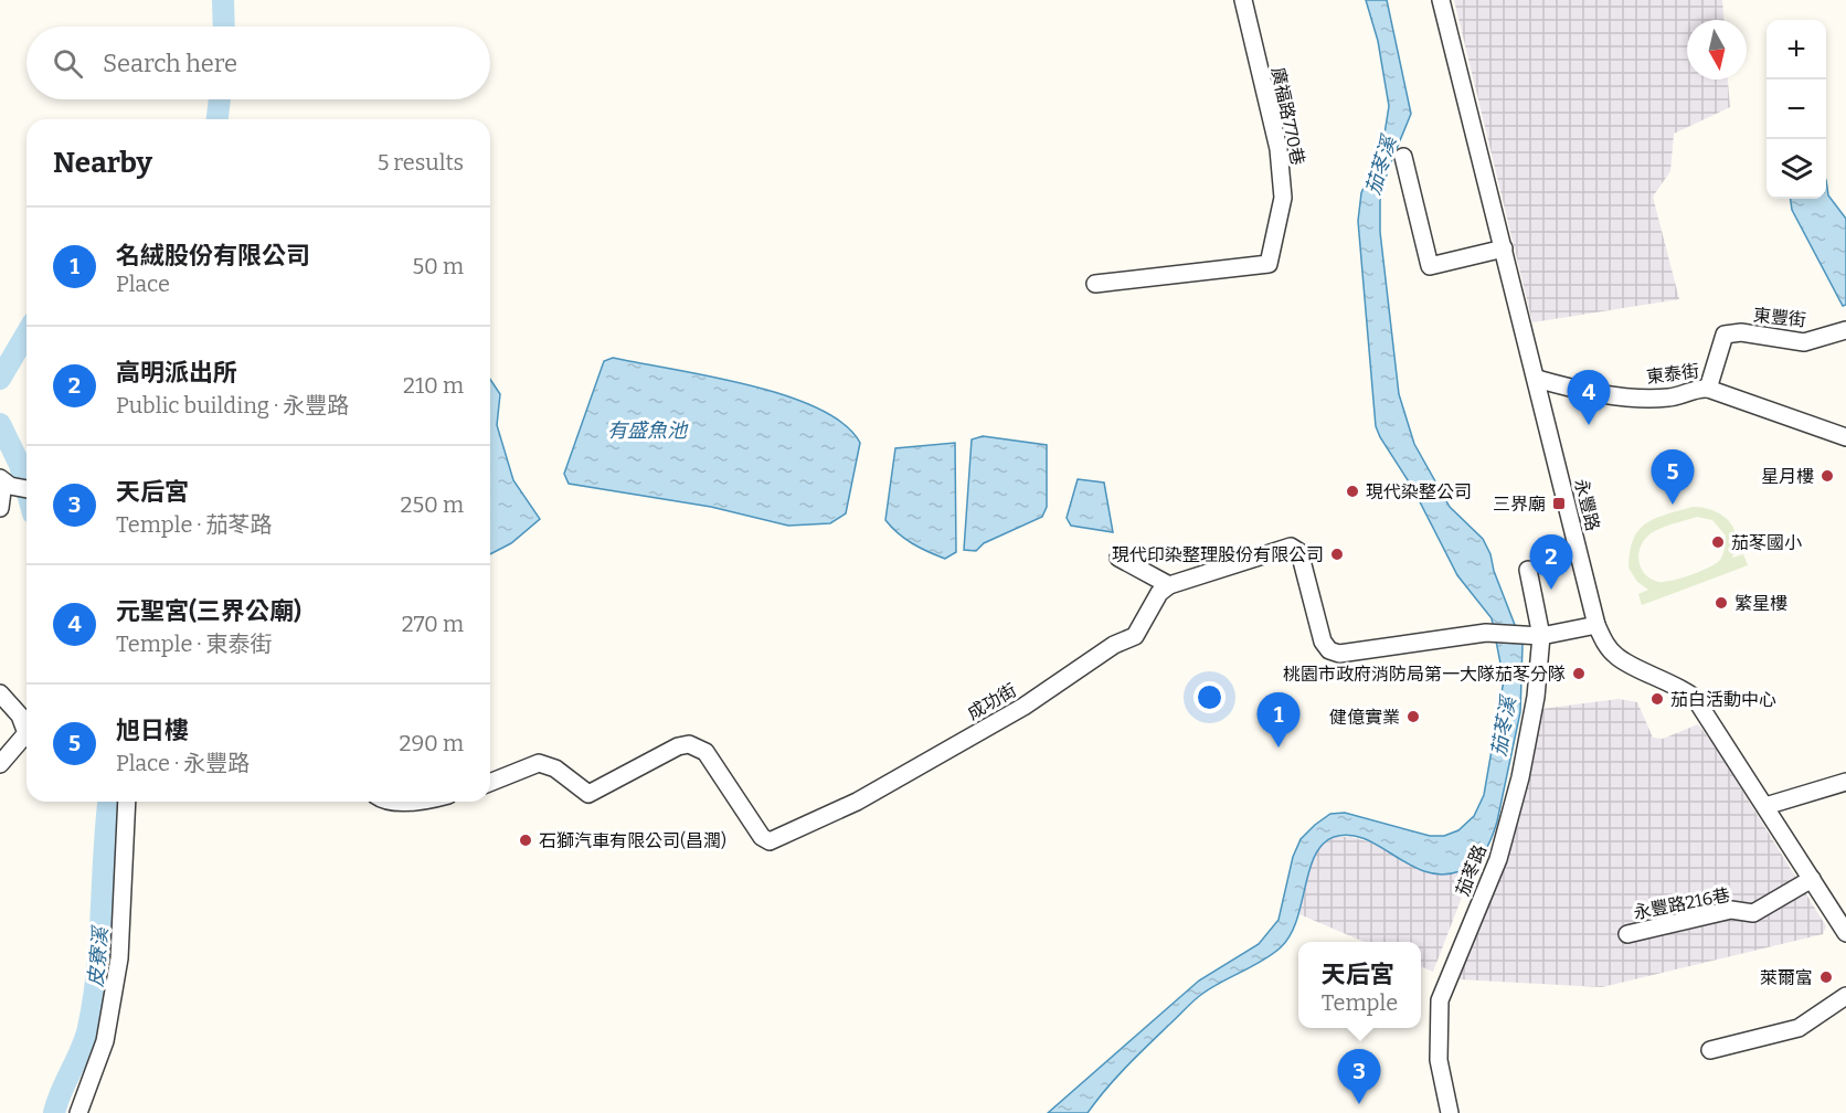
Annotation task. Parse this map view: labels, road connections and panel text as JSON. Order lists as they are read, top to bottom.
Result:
{
  "streets": {
    "street": [
      "廣福路770巷",
      "東豐街",
      "東泰街",
      "永豐路",
      "成功街",
      "茄苳路",
      "永豐路216巷"
    ]
  },
  "crossings": [
    ["東豐街", "東泰街"],
    ["東泰街", "永豐路"],
    ["永豐路", "永豐路216巷"]
  ],
  "water": ["茄苳溪", "有盛魚池", "皮寮溪"],
  "places": {
    "other": [
      "星月樓",
      "現代染整公司",
      "茄苳國小",
      "現代印染整理股份有限公司",
      "繁星樓",
      "桃園市政府消防局第一大隊茄苳分隊",
      "茄白活動中心",
      "健億實業",
      "石獅汽車有限公司(昌潤)",
      "萊爾富"
    ],
    "transit": ["三界廟"]
  },
  "north": "bottom",
  "page": {
    "map_buttons": ["+", "−"],
    "search": "Search here",
    "heading": ["Nearby", "5 results"],
    "list": [
      {
        "mark": "1",
        "name": "名絨股份有限公司",
        "note": "Place",
        "value": "50 m"
      },
      {
        "mark": "2",
        "name": "高明派出所",
        "note": "Public building · 永豐路",
        "value": "210 m"
      },
      {
        "mark": "3",
        "name": "天后宮",
        "note": "Temple · 茄苳路",
        "value": "250 m"
      },
      {
        "mark": "4",
        "name": "元聖宮(三界公廟)",
        "note": "Temple · 東泰街",
        "value": "270 m"
      },
      {
        "mark": "5",
        "name": "旭日樓",
        "note": "Place · 永豐路",
        "value": "290 m"
      }
    ],
    "pins": [
      "4",
      "5",
      "2",
      "1",
      "3"
    ],
    "popup": ["天后宮", "Temple"]
  }
}
